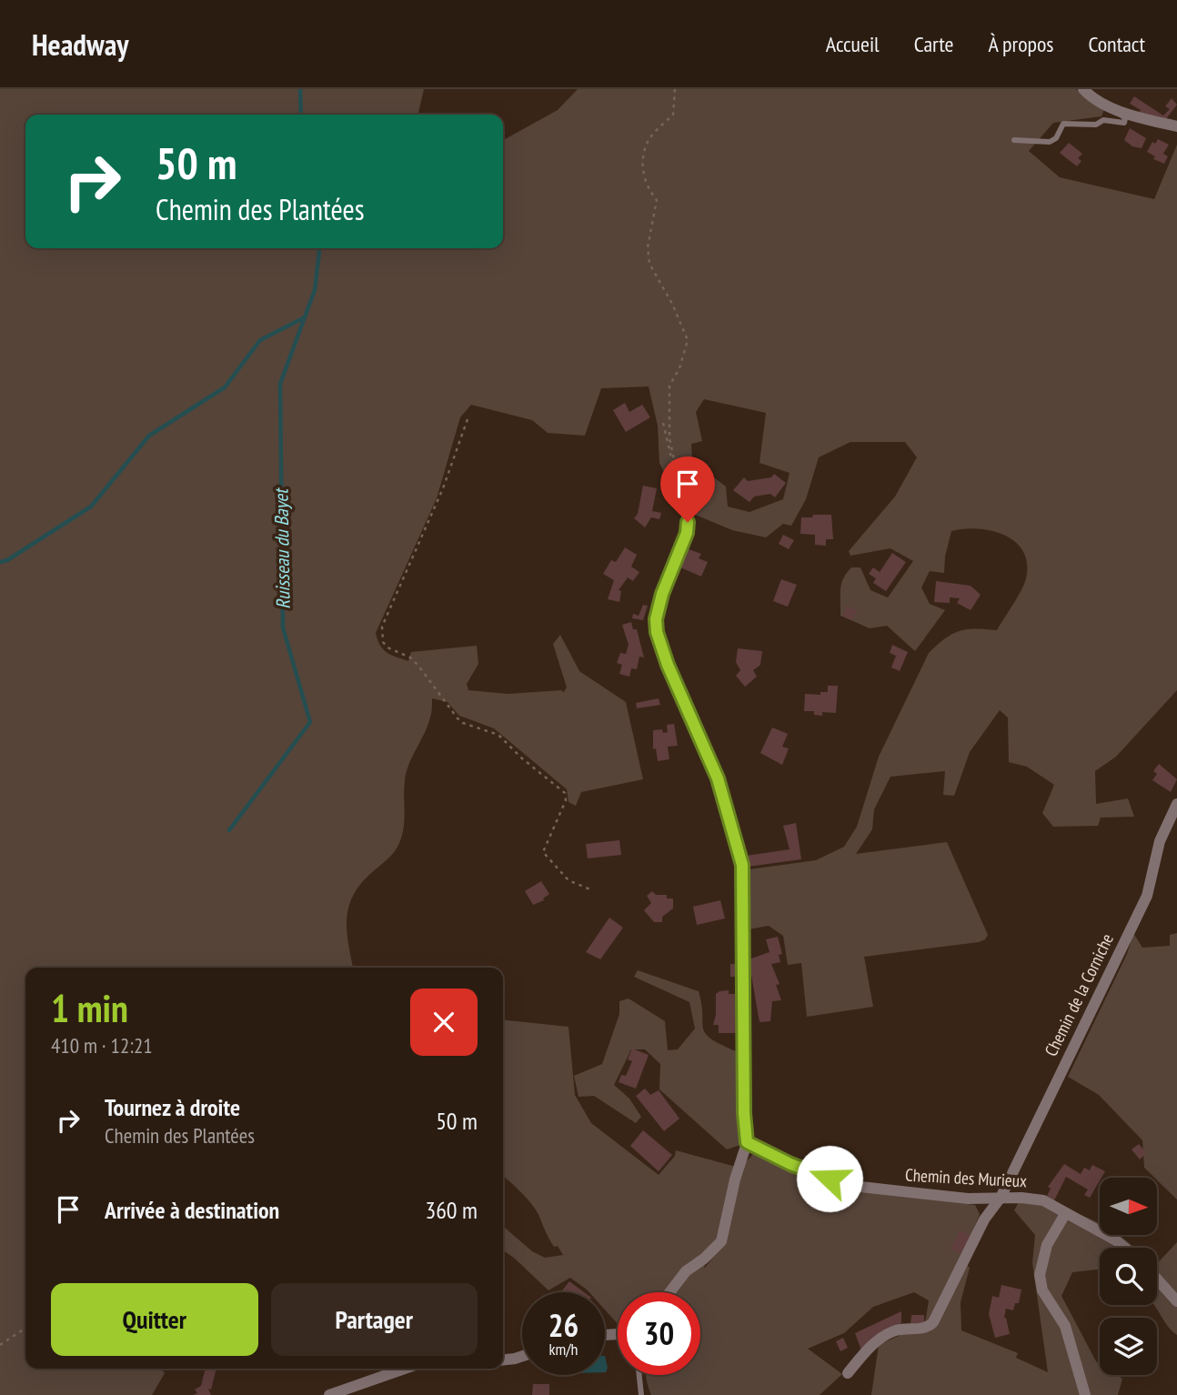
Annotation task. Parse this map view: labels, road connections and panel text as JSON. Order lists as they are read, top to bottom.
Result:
{
  "streets": {
    "street": ["Chemin de la Corniche", "Chemin des Murieux"]
  },
  "crossings": [
    ["Chemin de la Corniche", "Chemin des Murieux"]
  ],
  "water": ["Ruisseau du Bayet"],
  "north": "right",
  "page": {
    "header": "Headway",
    "nav": [
      "Accueil",
      "Carte",
      "À propos",
      "Contact"
    ],
    "turn": ["50 m", "Chemin des Plantées"],
    "heading": ["1 min", "410 m · 12:21"],
    "list": [
      {
        "name": "Tournez à droite",
        "note": "Chemin des Plantées",
        "value": "50 m"
      },
      {
        "name": "Arrivée à destination",
        "value": "360 m"
      }
    ],
    "buttons": ["Quitter", "Partager"],
    "speed": "26 km/h",
    "limit": "30"
  }
}
